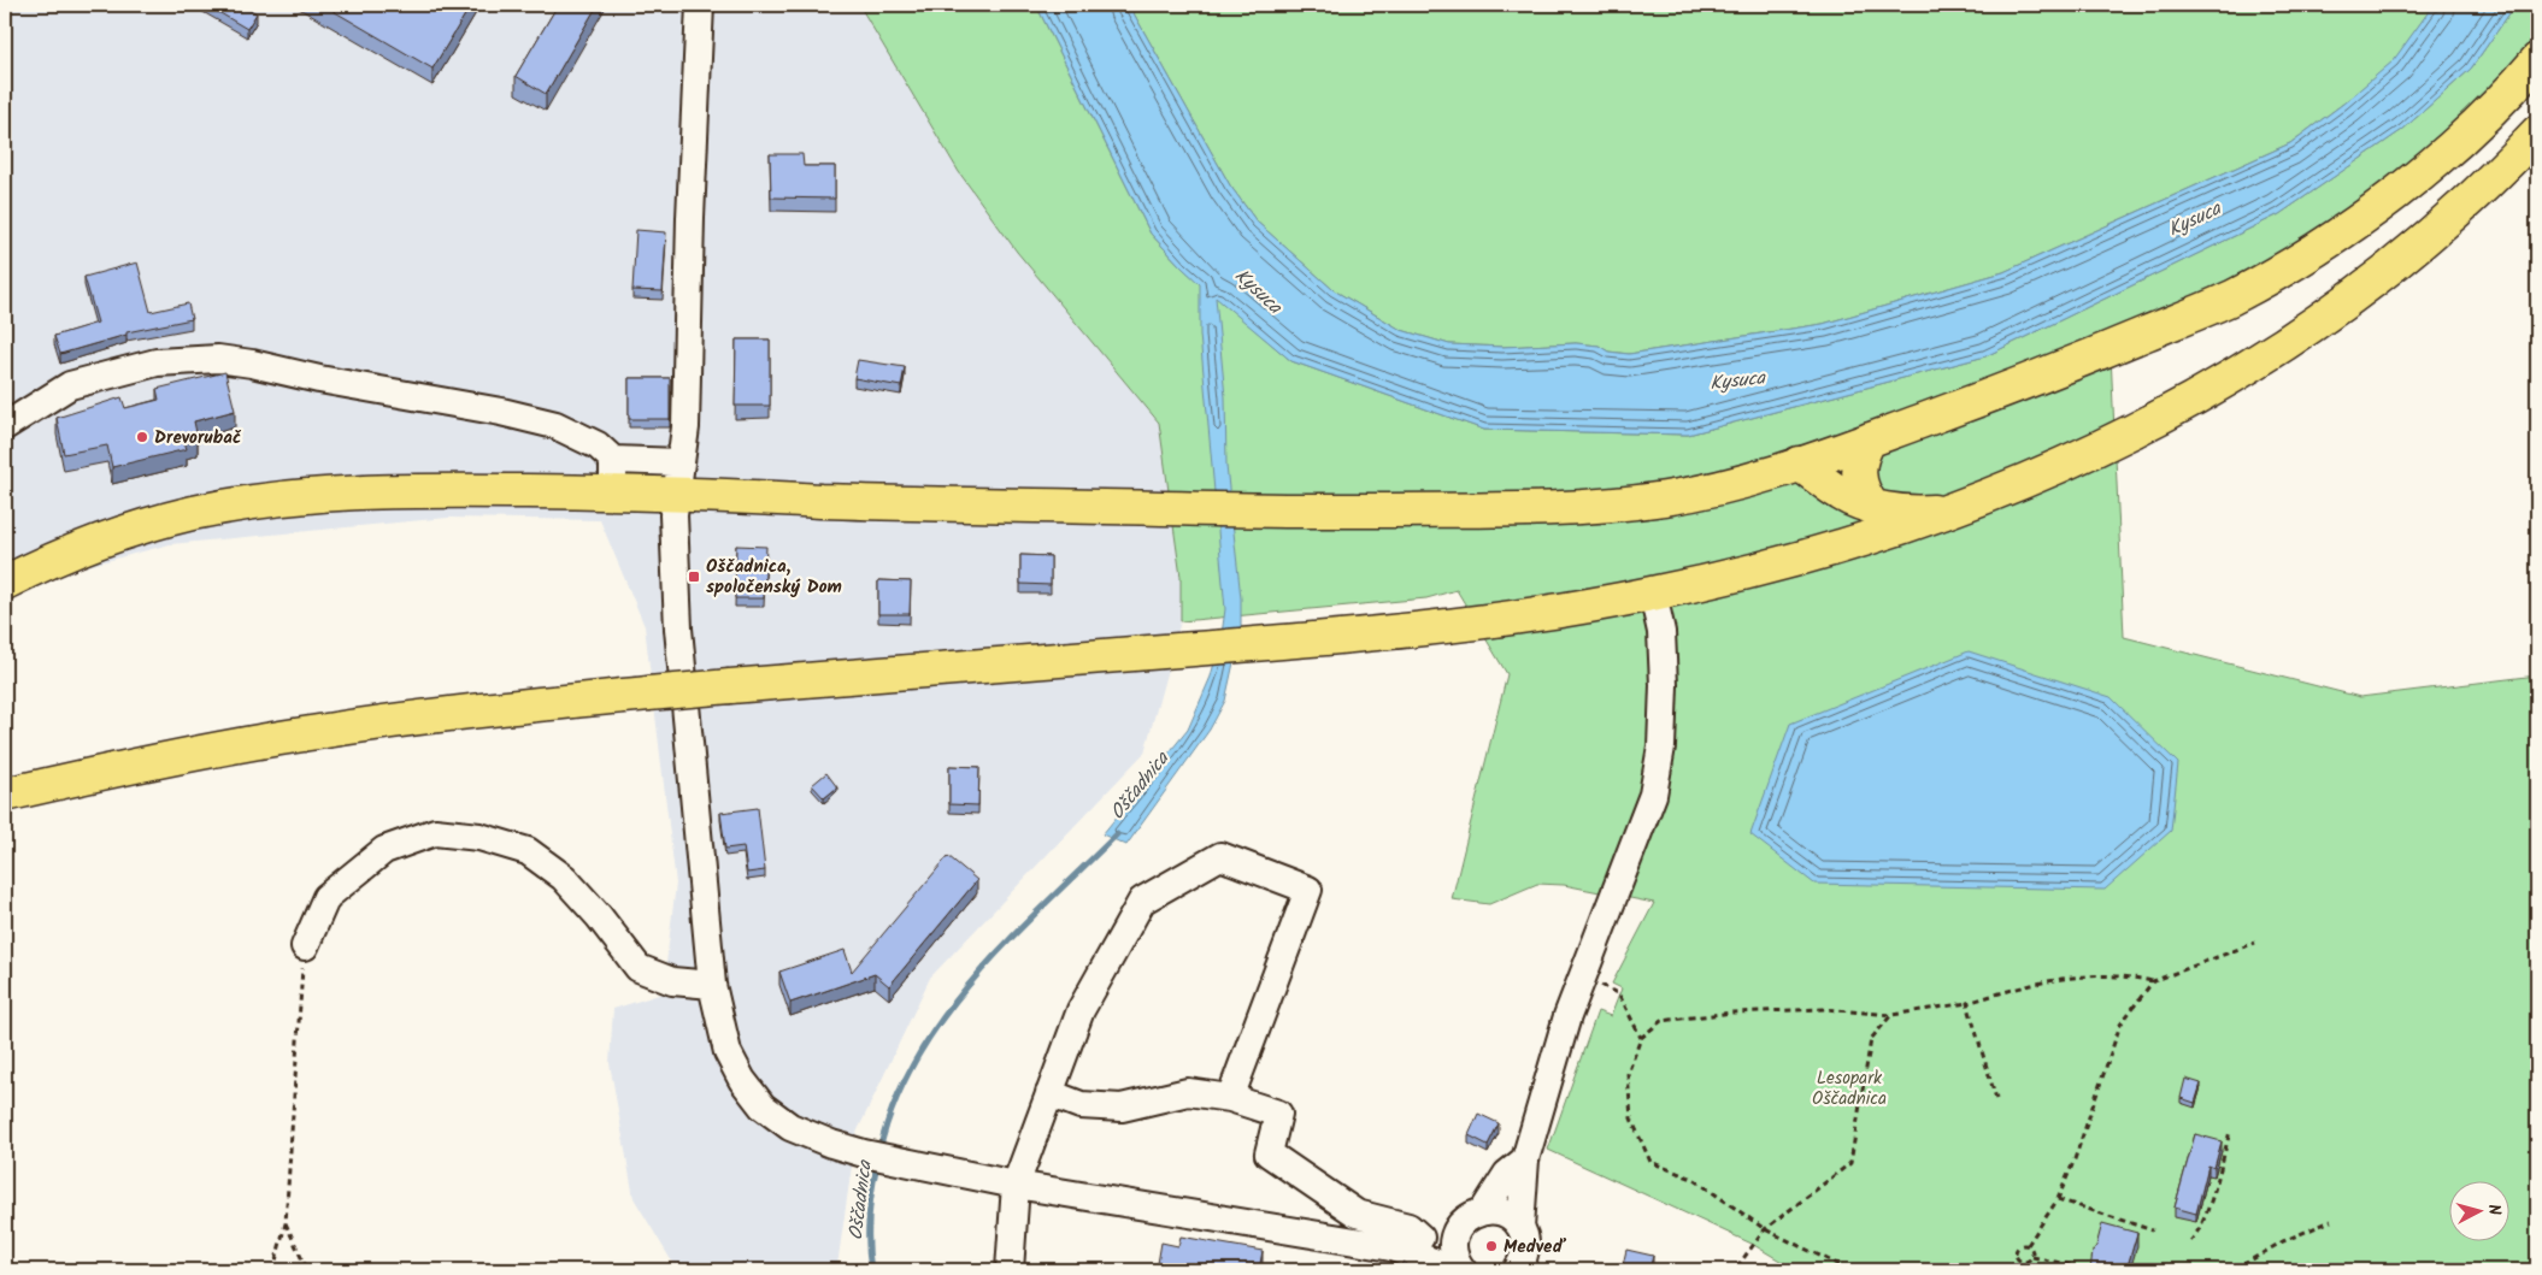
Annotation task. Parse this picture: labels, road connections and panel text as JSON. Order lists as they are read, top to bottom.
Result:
{
  "water": ["Kysuca", "Oščadnica"],
  "parks": ["Lesopark Oščadnica"],
  "places": {
    "other": ["Drevorubač", "Medveď"],
    "transit": ["Oščadnica, spoločenský Dom"]
  },
  "north": "right"
}
